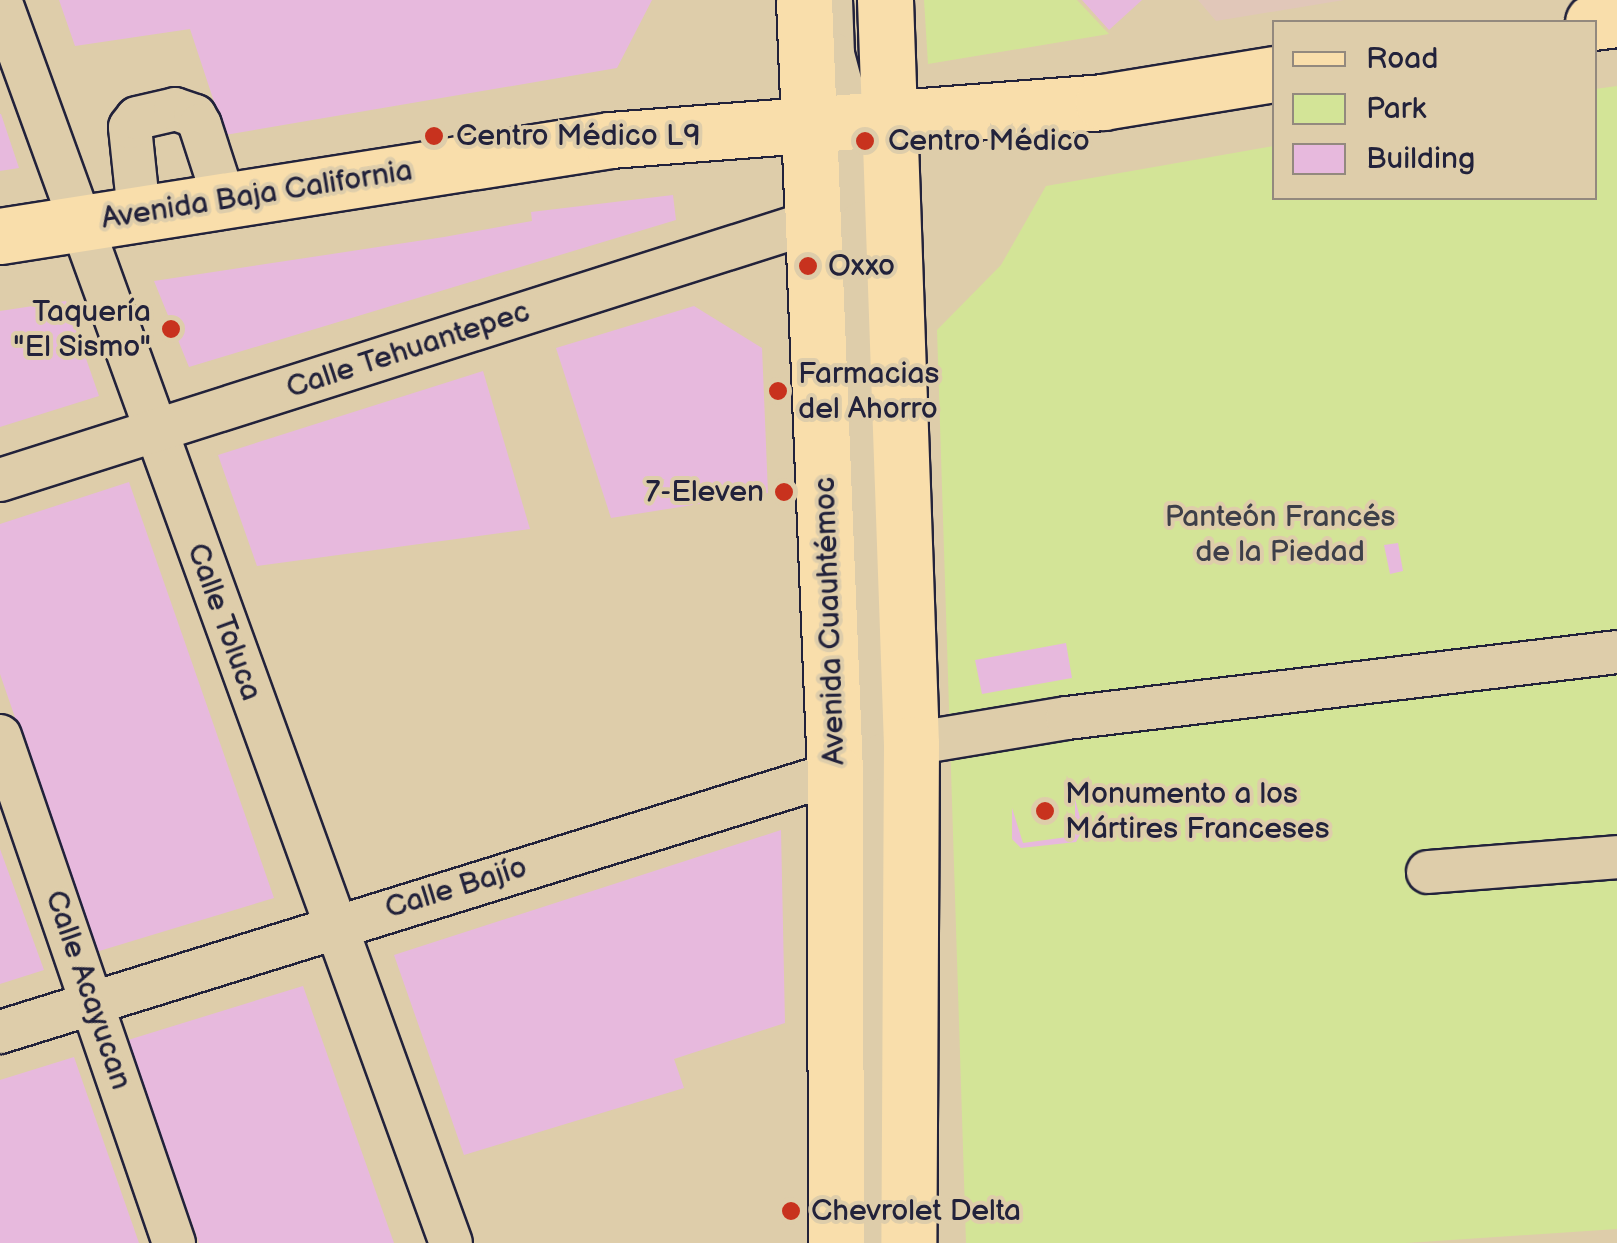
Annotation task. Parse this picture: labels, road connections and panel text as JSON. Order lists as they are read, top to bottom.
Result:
{
  "streets": {
    "main road": ["Avenida Baja California", "Avenida Cuauhtémoc"],
    "street": [
      "Calle Tehuantepec",
      "Calle Toluca",
      "Calle Bajío",
      "Calle Acayucan"
    ]
  },
  "crossings": [
    ["Avenida Baja California", "Avenida Cuauhtémoc"],
    ["Avenida Baja California", "Calle Toluca"],
    ["Calle Tehuantepec", "Avenida Cuauhtémoc"],
    ["Calle Tehuantepec", "Calle Toluca"],
    ["Avenida Cuauhtémoc", "Calle Bajío"],
    ["Calle Toluca", "Calle Bajío"],
    ["Calle Bajío", "Calle Acayucan"]
  ],
  "parks": ["Panteón Francés de la Piedad"],
  "places": [
    "Centro Médico L9",
    "Centro Médico",
    "Oxxo",
    "Taquería \"El Sismo\"",
    "Farmacias del Ahorro",
    "7-Eleven",
    "Monumento a los Mártires Franceses",
    "Chevrolet Delta"
  ],
  "legend": ["Road", "Park", "Building"]
}
